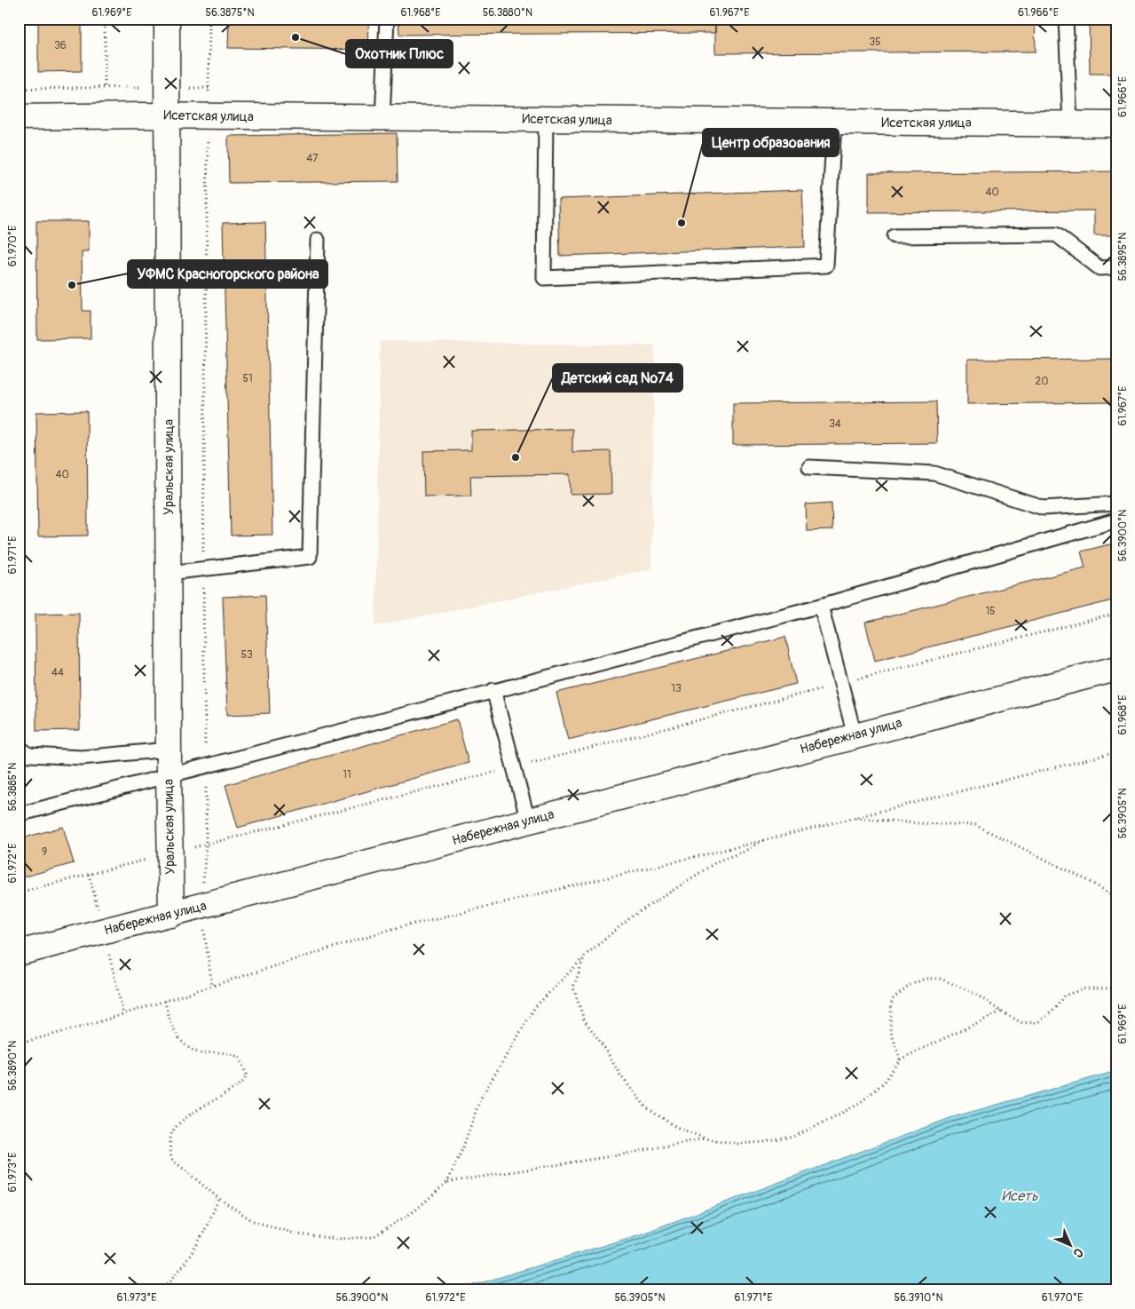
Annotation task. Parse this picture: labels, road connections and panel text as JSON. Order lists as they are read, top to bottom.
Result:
{
  "streets": {
    "street": ["Исетская улица", "Уральская улица", "Набережная улица"]
  },
  "crossings": [
    ["Исетская улица", "Уральская улица"],
    ["Уральская улица", "Набережная улица"]
  ],
  "water": ["Исеть"],
  "places": [
    "Охотник Плюс",
    "Центр образования",
    "УФМС Красногорского района",
    "Детский сад №74"
  ],
  "house_numbers": [
    "35",
    "36",
    "47",
    "40",
    "51",
    "20",
    "34",
    "40",
    "15",
    "53",
    "44",
    "13",
    "11",
    "9"
  ],
  "north": "bottom right",
  "coordinates": [
    "61.969°E",
    "56.3875°N",
    "61.968°E",
    "56.3880°N",
    "61.967°E",
    "61.966°E",
    "61.970°E",
    "56.3895°N",
    "56.3900°N",
    "61.971°E",
    "56.3885°N",
    "56.3905°N",
    "61.972°E",
    "56.3890°N",
    "61.973°E",
    "56.3910°N"
  ]
}
